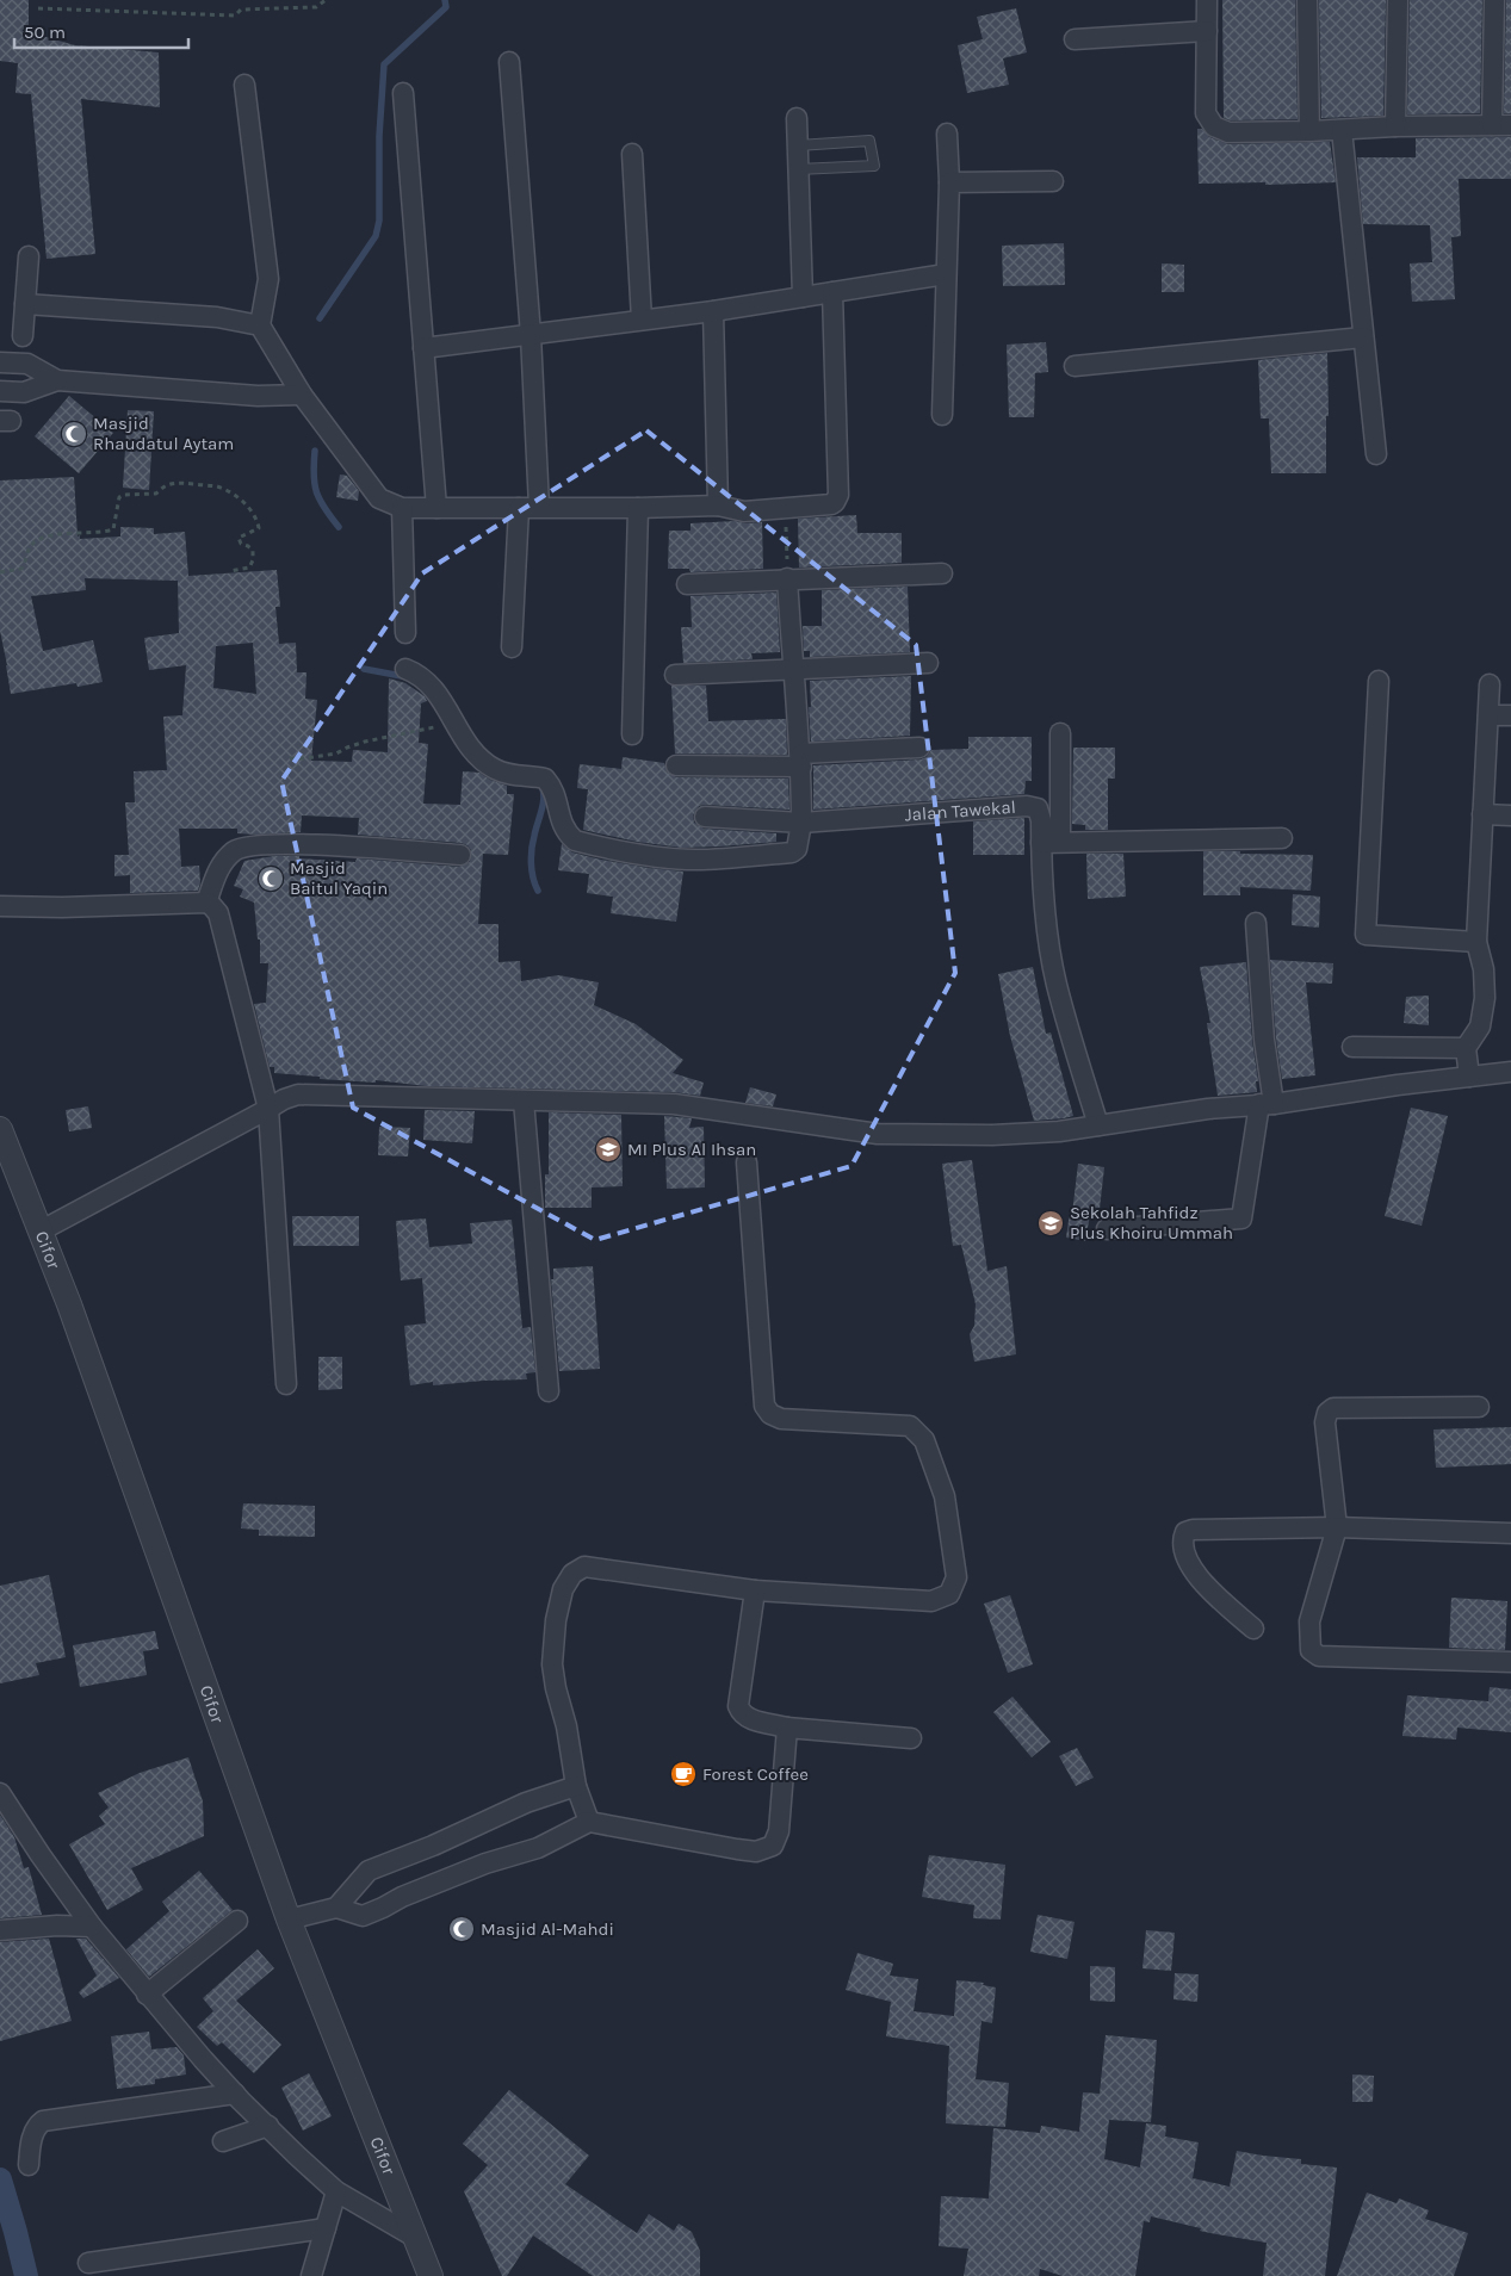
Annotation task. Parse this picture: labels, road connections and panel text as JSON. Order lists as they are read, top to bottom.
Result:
{
  "streets": {
    "street": ["Jalan Tawekal", "Cifor"]
  },
  "places": {
    "mosque": ["Masjid Rhaudatul Aytam", "Masjid Baitul Yaqin", "Masjid Al-Mahdi"],
    "school or university": ["MI Plus Al Ihsan", "Sekolah Tahfidz Plus Khoiru Ummah"],
    "cafe": ["Forest Coffee"]
  },
  "scale_bar": "50 m"
}
